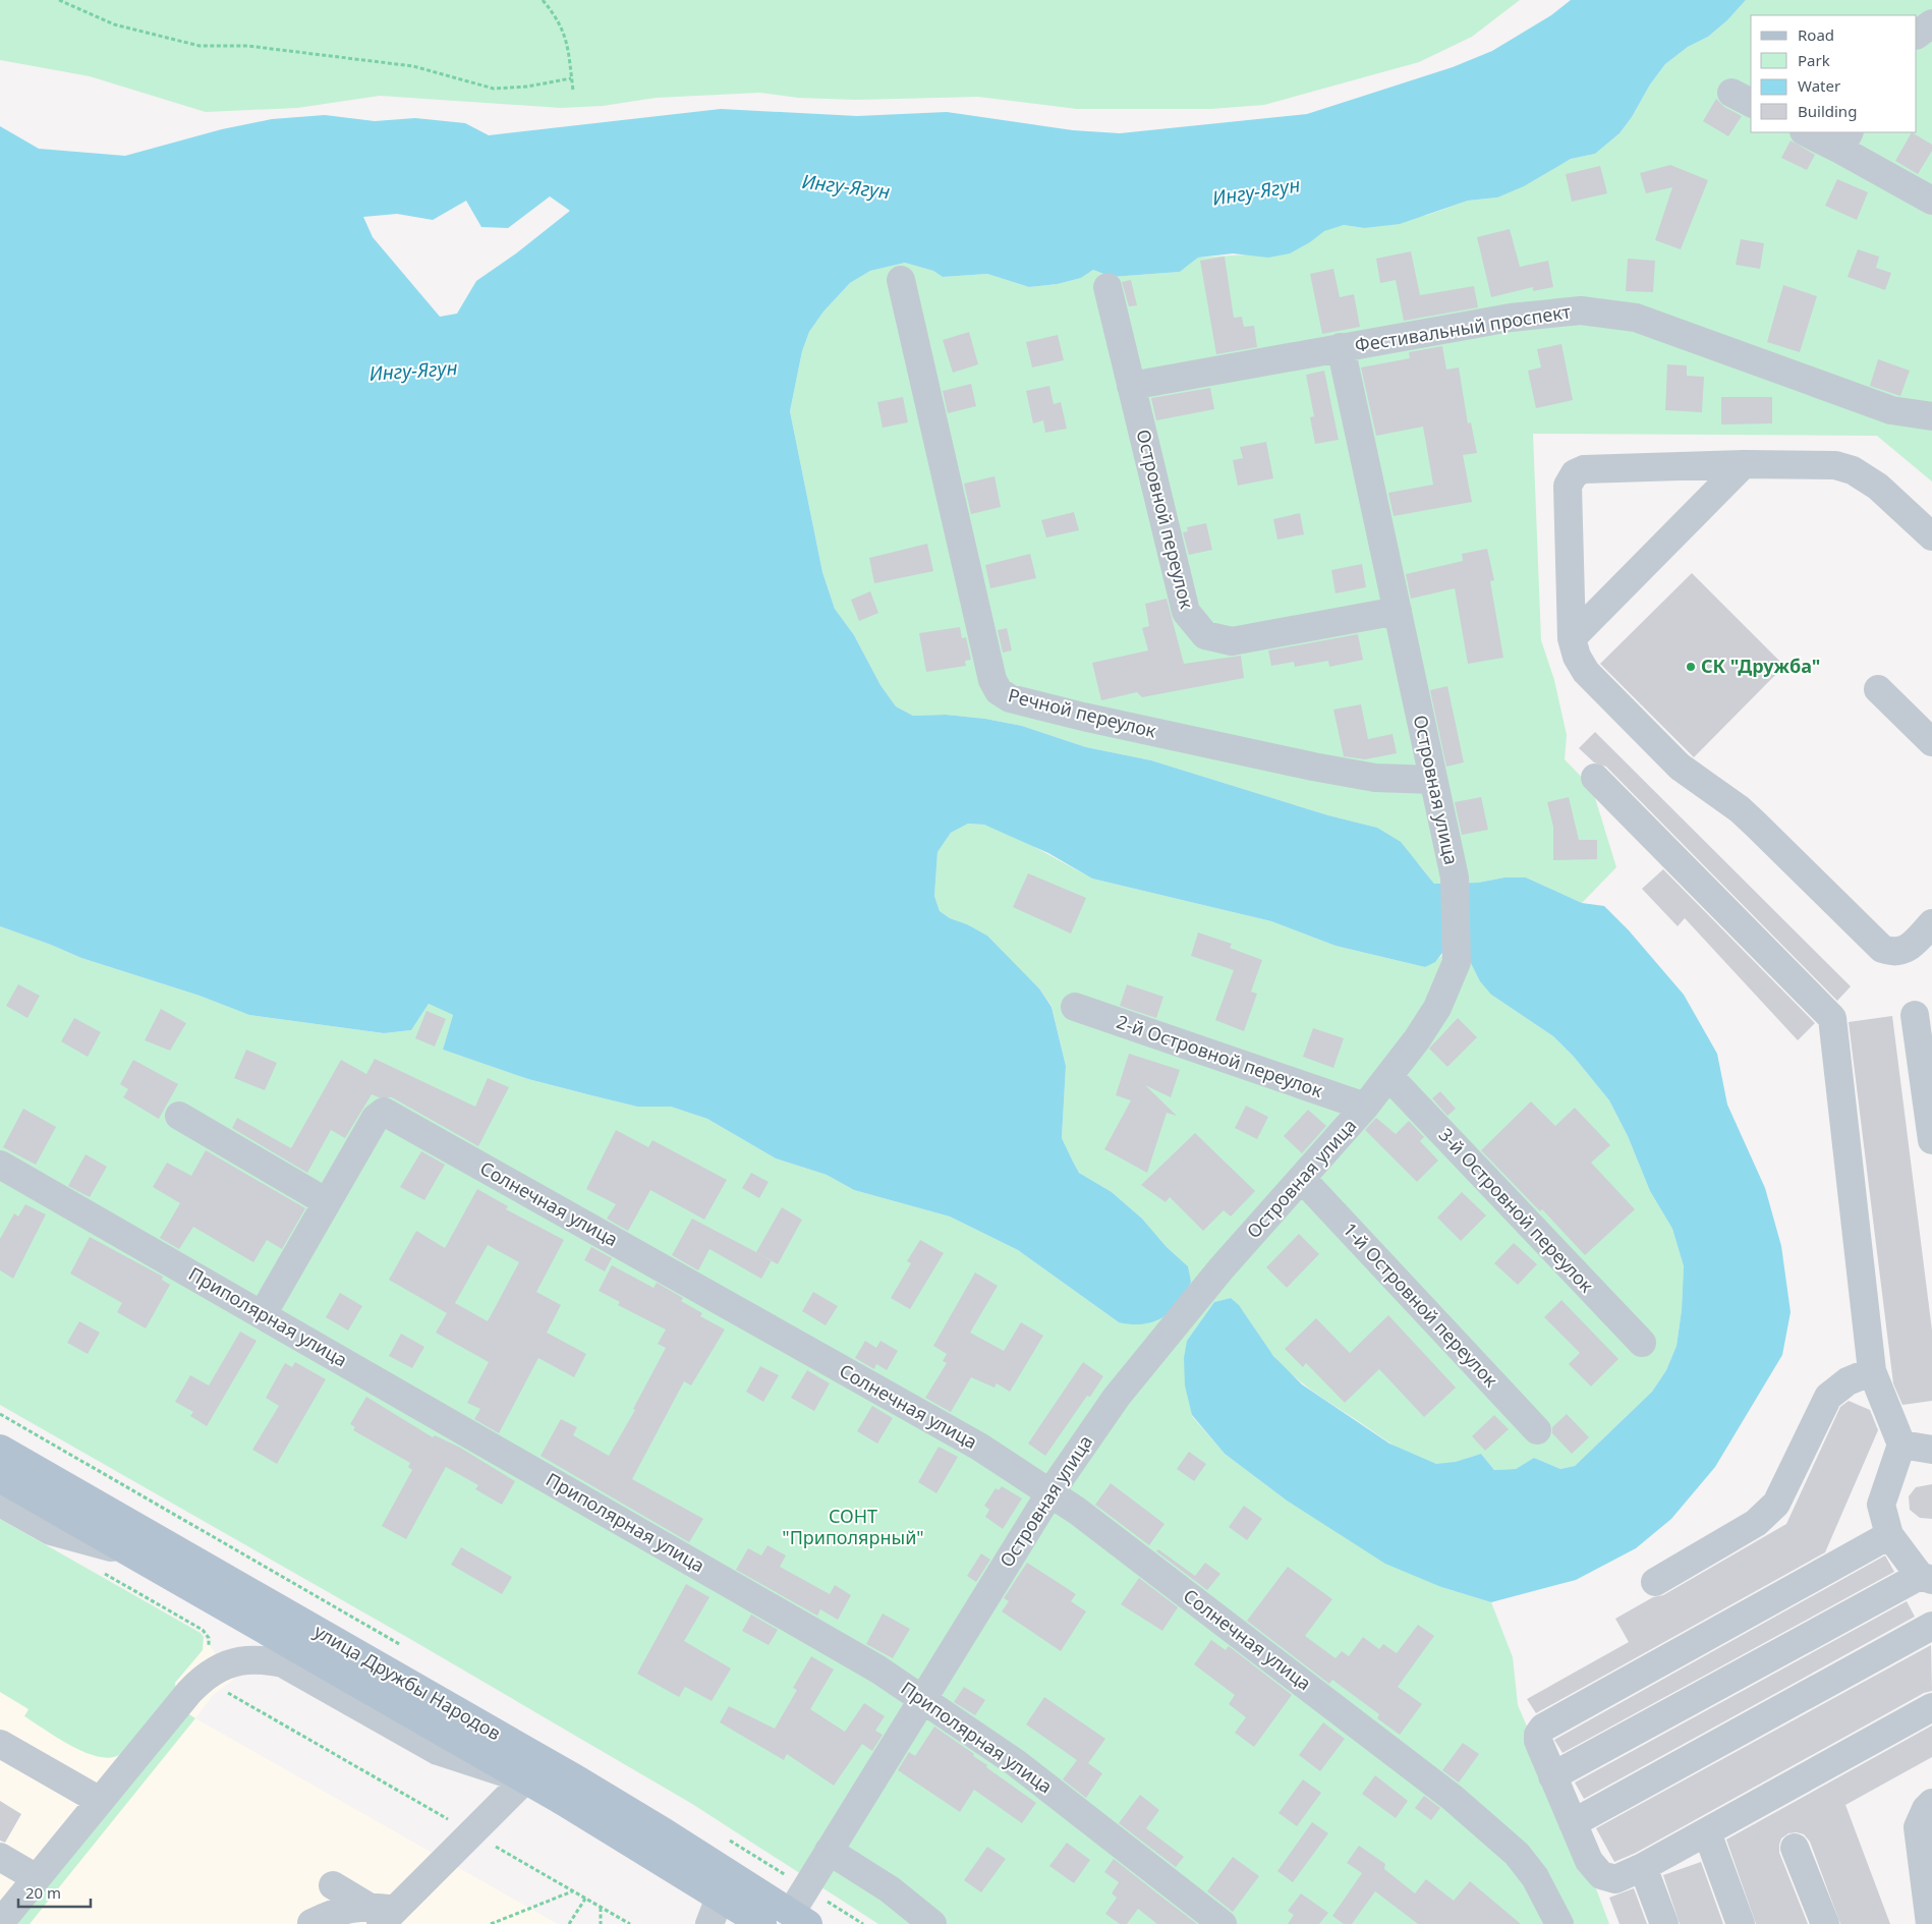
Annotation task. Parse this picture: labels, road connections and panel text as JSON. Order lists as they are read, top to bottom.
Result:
{
  "streets": {
    "main road": ["улица Дружбы Народов"],
    "lane": [
      "Фестивальный проспект",
      "Островной переулок",
      "Речной переулок",
      "Островная улица",
      "2-й Островной переулок",
      "Солнечная улица",
      "3-й Островной переулок",
      "1-й Островной переулок",
      "Приполярная улица"
    ]
  },
  "crossings": [
    ["Фестивальный проспект", "Островной переулок"],
    ["Фестивальный проспект", "Островная улица"],
    ["Островной переулок", "Островная улица"],
    ["Речной переулок", "Островная улица"],
    ["Островная улица", "2-й Островной переулок"],
    ["Островная улица", "Солнечная улица"],
    ["Островная улица", "3-й Островной переулок"],
    ["Островная улица", "1-й Островной переулок"],
    ["Островная улица", "Приполярная улица"],
    ["Островная улица", "улица Дружбы Народов"],
    ["Солнечная улица", "Приполярная улица"]
  ],
  "water": ["Ингу-Ягун"],
  "parks": ["СОНТ \"Приполярный\""],
  "places": ["СК \"Дружба\""],
  "legend": [
    "Road",
    "Park",
    "Water",
    "Building"
  ],
  "scale_bar": "20 m"
}
